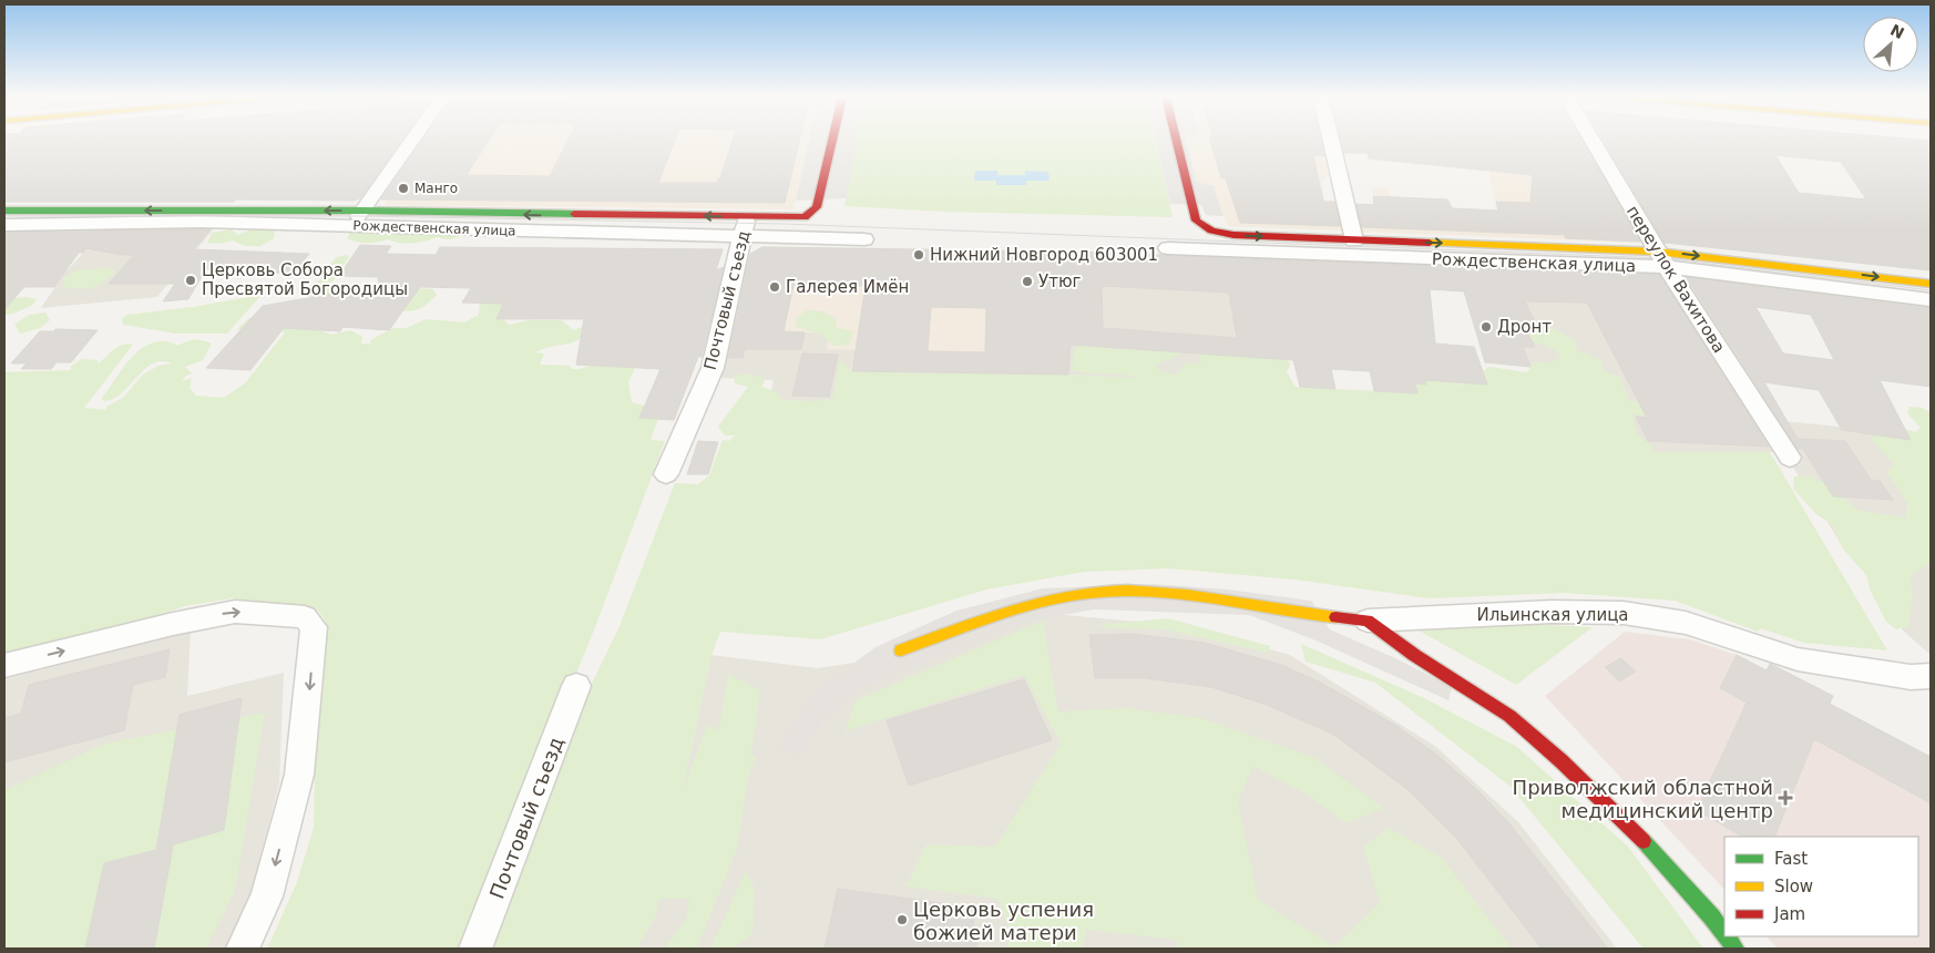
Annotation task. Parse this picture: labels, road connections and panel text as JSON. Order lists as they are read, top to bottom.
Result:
{
  "streets": {
    "street": [
      "Рождественская улица",
      "переулок Вахитова",
      "Почтовый съезд",
      "Ильинская улица"
    ]
  },
  "crossings": [
    ["Рождественская улица", "переулок Вахитова"],
    ["Рождественская улица", "Почтовый съезд"]
  ],
  "places": {
    "other": [
      "Манго",
      "Нижний Новгород 603001",
      "Церковь Собора Пресвятой Богородицы",
      "Утюг",
      "Галерея Имён",
      "Дронт",
      "Церковь успения божией матери"
    ],
    "health": ["Приволжский областной медицинский центр"]
  },
  "legend": ["Fast", "Slow", "Jam"],
  "north": "top right"
}
